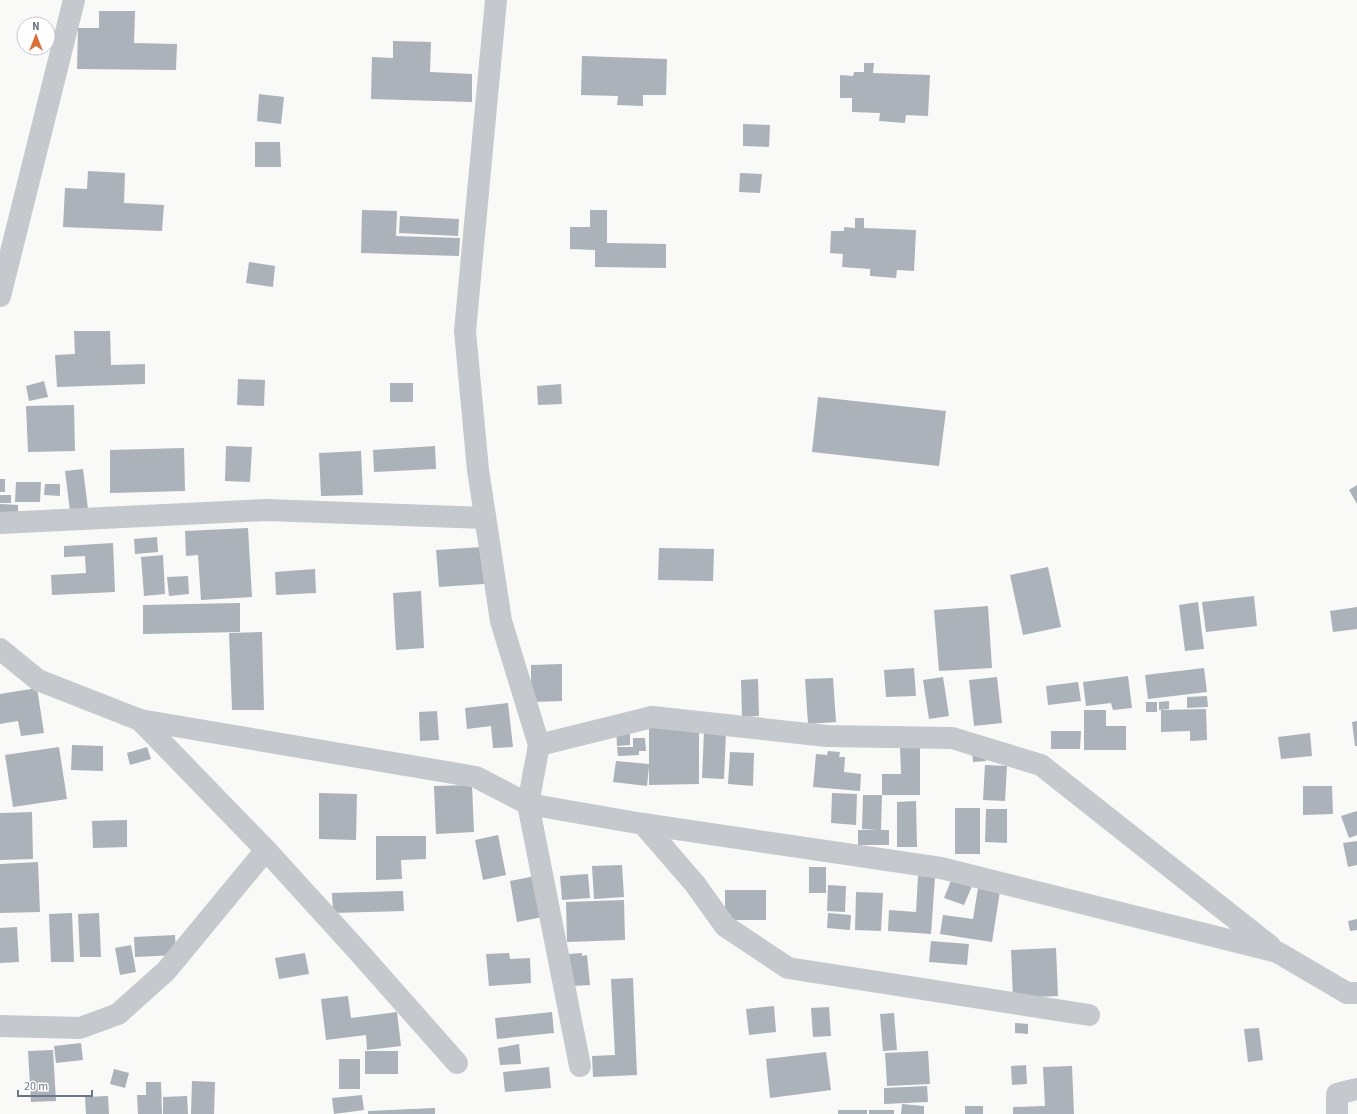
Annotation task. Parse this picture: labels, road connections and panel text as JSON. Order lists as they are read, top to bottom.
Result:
{
  "scale_bar": "20 m",
  "north": "top"
}
